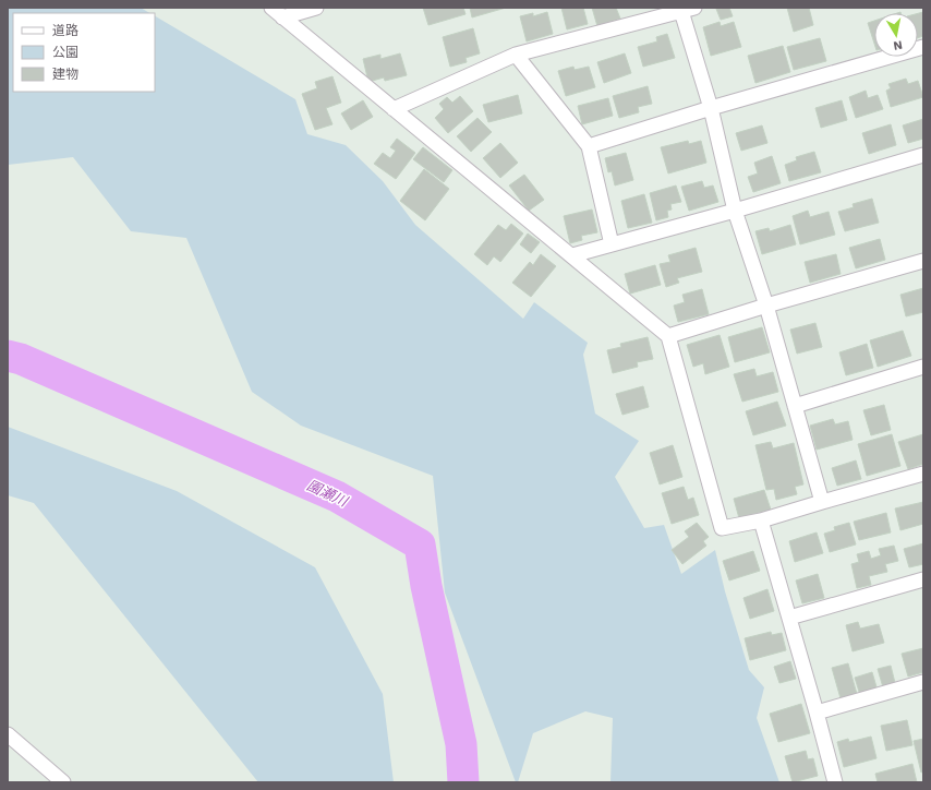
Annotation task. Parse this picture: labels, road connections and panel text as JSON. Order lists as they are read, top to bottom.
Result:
{
  "water": ["園瀬川"],
  "legend": ["道路", "公園", "建物"],
  "north": "bottom"
}
